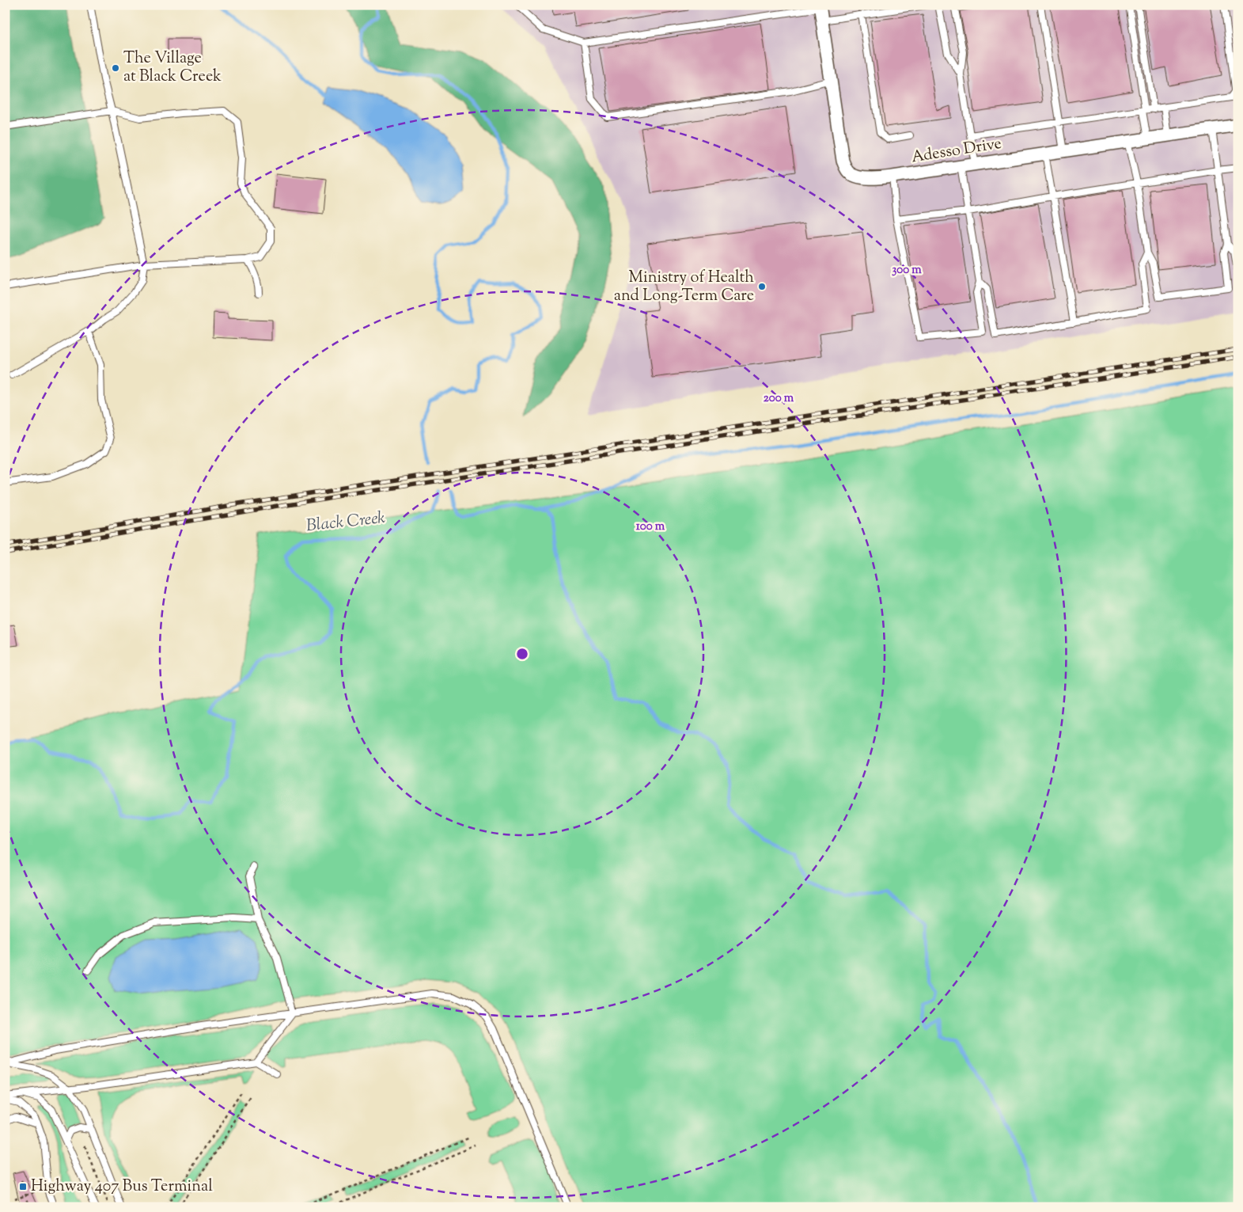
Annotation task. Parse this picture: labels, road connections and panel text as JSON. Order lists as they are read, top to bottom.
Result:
{
  "streets": {
    "street": ["Adesso Drive"]
  },
  "water": ["Black Creek"],
  "places": {
    "other": ["The Village at Black Creek", "Ministry of Health and Long-Term Care"],
    "transit": ["Highway 407 Bus Terminal"]
  },
  "rings": ["300 m", "200 m", "100 m"]
}
